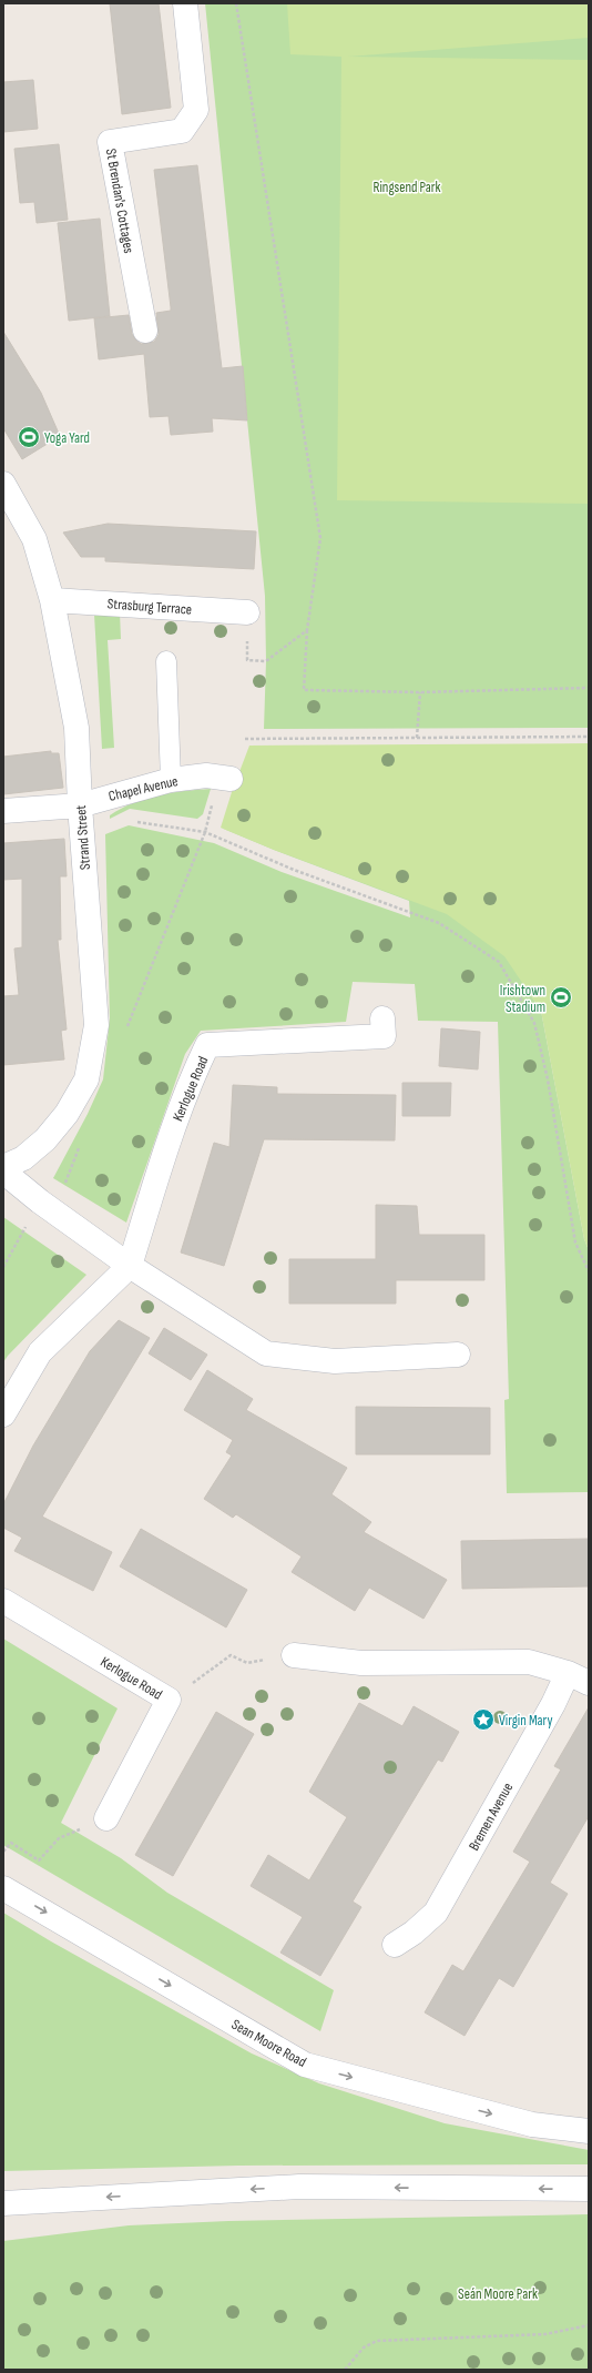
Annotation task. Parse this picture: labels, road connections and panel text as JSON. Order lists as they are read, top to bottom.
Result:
{
  "streets": {
    "street": [
      "St Brendan's Cottages",
      "Strasburg Terrace",
      "Chapel Avenue",
      "Strand Street",
      "Kerlogue Road",
      "Bremen Avenue",
      "Sean Moore Road"
    ]
  },
  "crossings": [
    ["Strasburg Terrace", "Strand Street"],
    ["Chapel Avenue", "Strand Street"]
  ],
  "parks": ["Ringsend Park", "Seán Moore Park"],
  "places": {
    "sports": ["Yoga Yard", "Irishtown Stadium"],
    "place": ["Virgin Mary"]
  }
}
